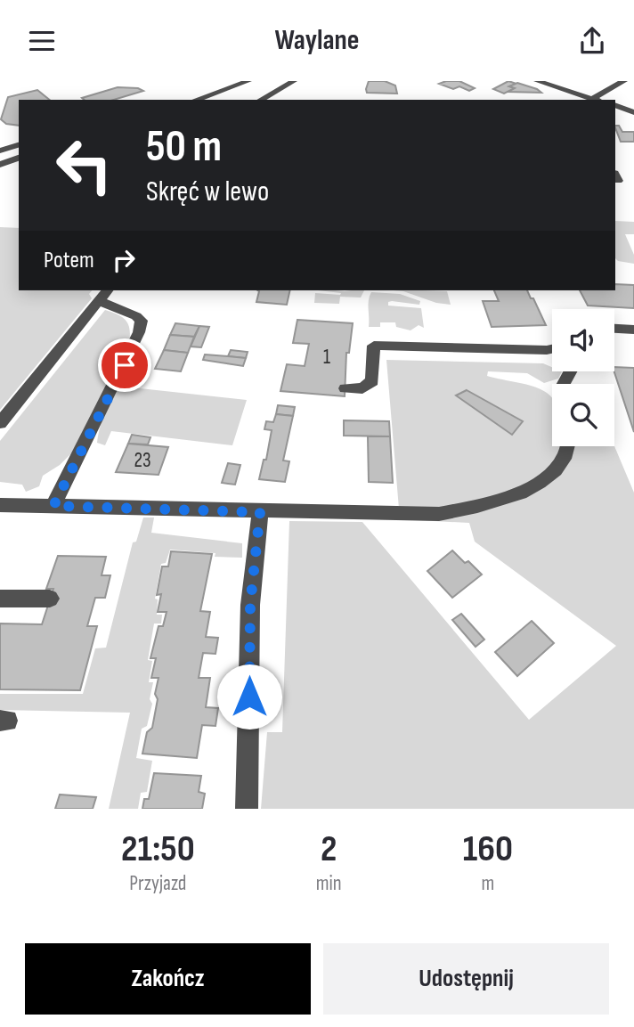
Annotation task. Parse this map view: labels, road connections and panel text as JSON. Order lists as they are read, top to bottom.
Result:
{
  "house_numbers": ["1", "23"],
  "page": {
    "header": "Waylane",
    "turn": ["50 m", "Skręć w lewo"],
    "then": "Potem",
    "eta": [
      "21:50",
      "Przyjazd",
      "2",
      "min",
      "160",
      "m"
    ],
    "buttons": ["Zakończ", "Udostępnij"]
  }
}
